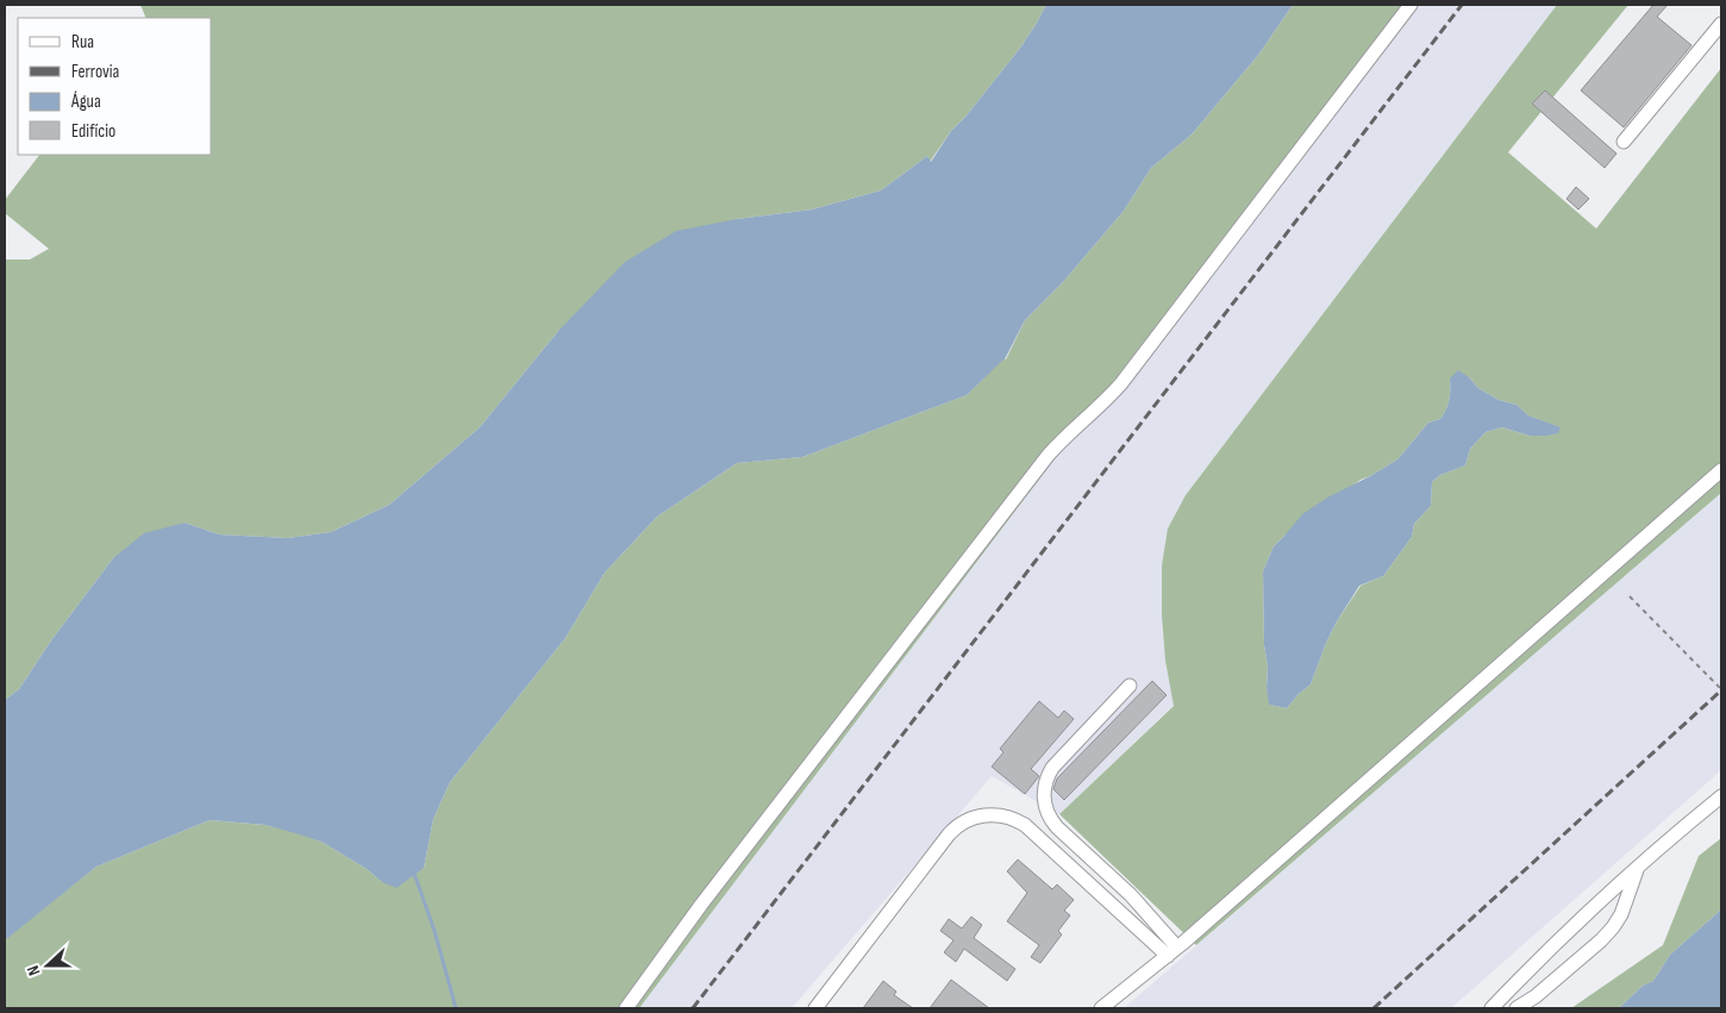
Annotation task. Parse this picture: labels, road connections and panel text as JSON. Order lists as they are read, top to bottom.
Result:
{
  "legend": [
    "Rua",
    "Ferrovia",
    "Água",
    "Edifício"
  ],
  "north": "left"
}
